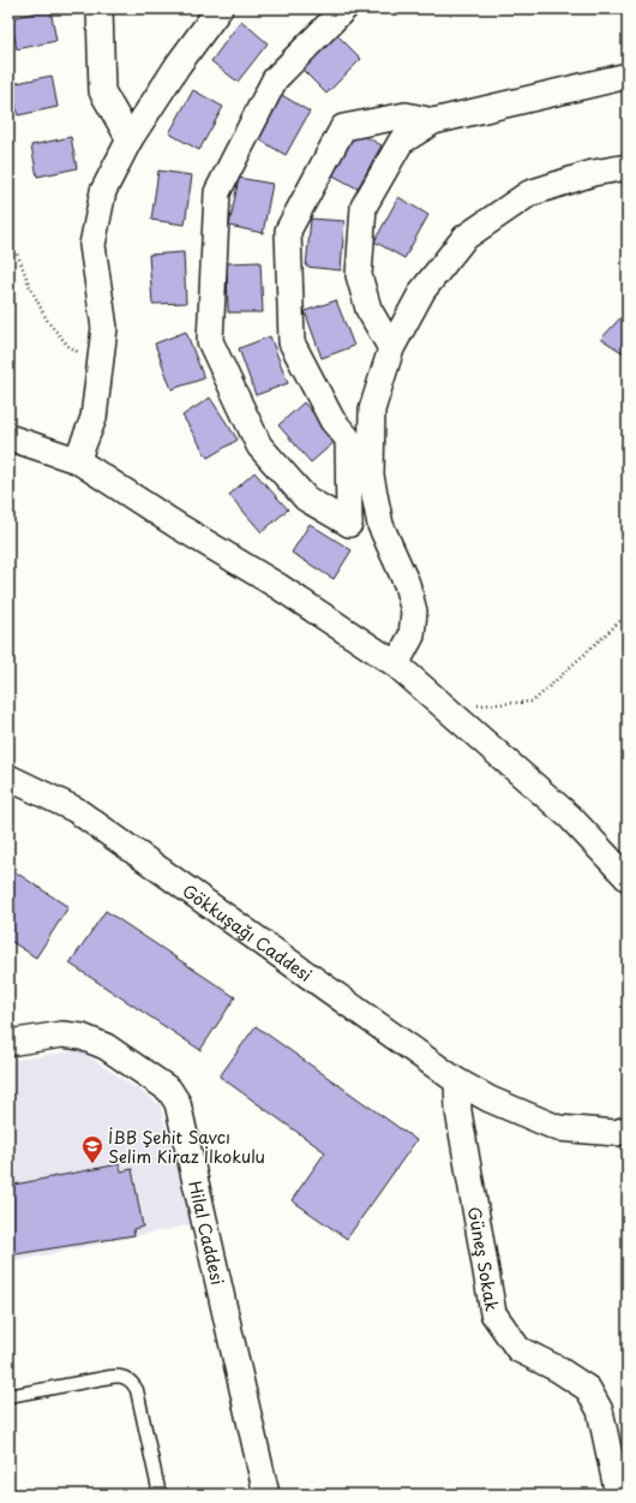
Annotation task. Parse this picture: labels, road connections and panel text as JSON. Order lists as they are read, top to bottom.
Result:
{
  "streets": {
    "street": ["Gökkuşağı Caddesi", "Hilal Caddesi", "Güneş Sokak"]
  },
  "crossings": [
    ["Gökkuşağı Caddesi", "Güneş Sokak"]
  ],
  "places": {
    "school or university": ["İBB Şehit Savcı Selim Kiraz İlkokulu"]
  }
}
